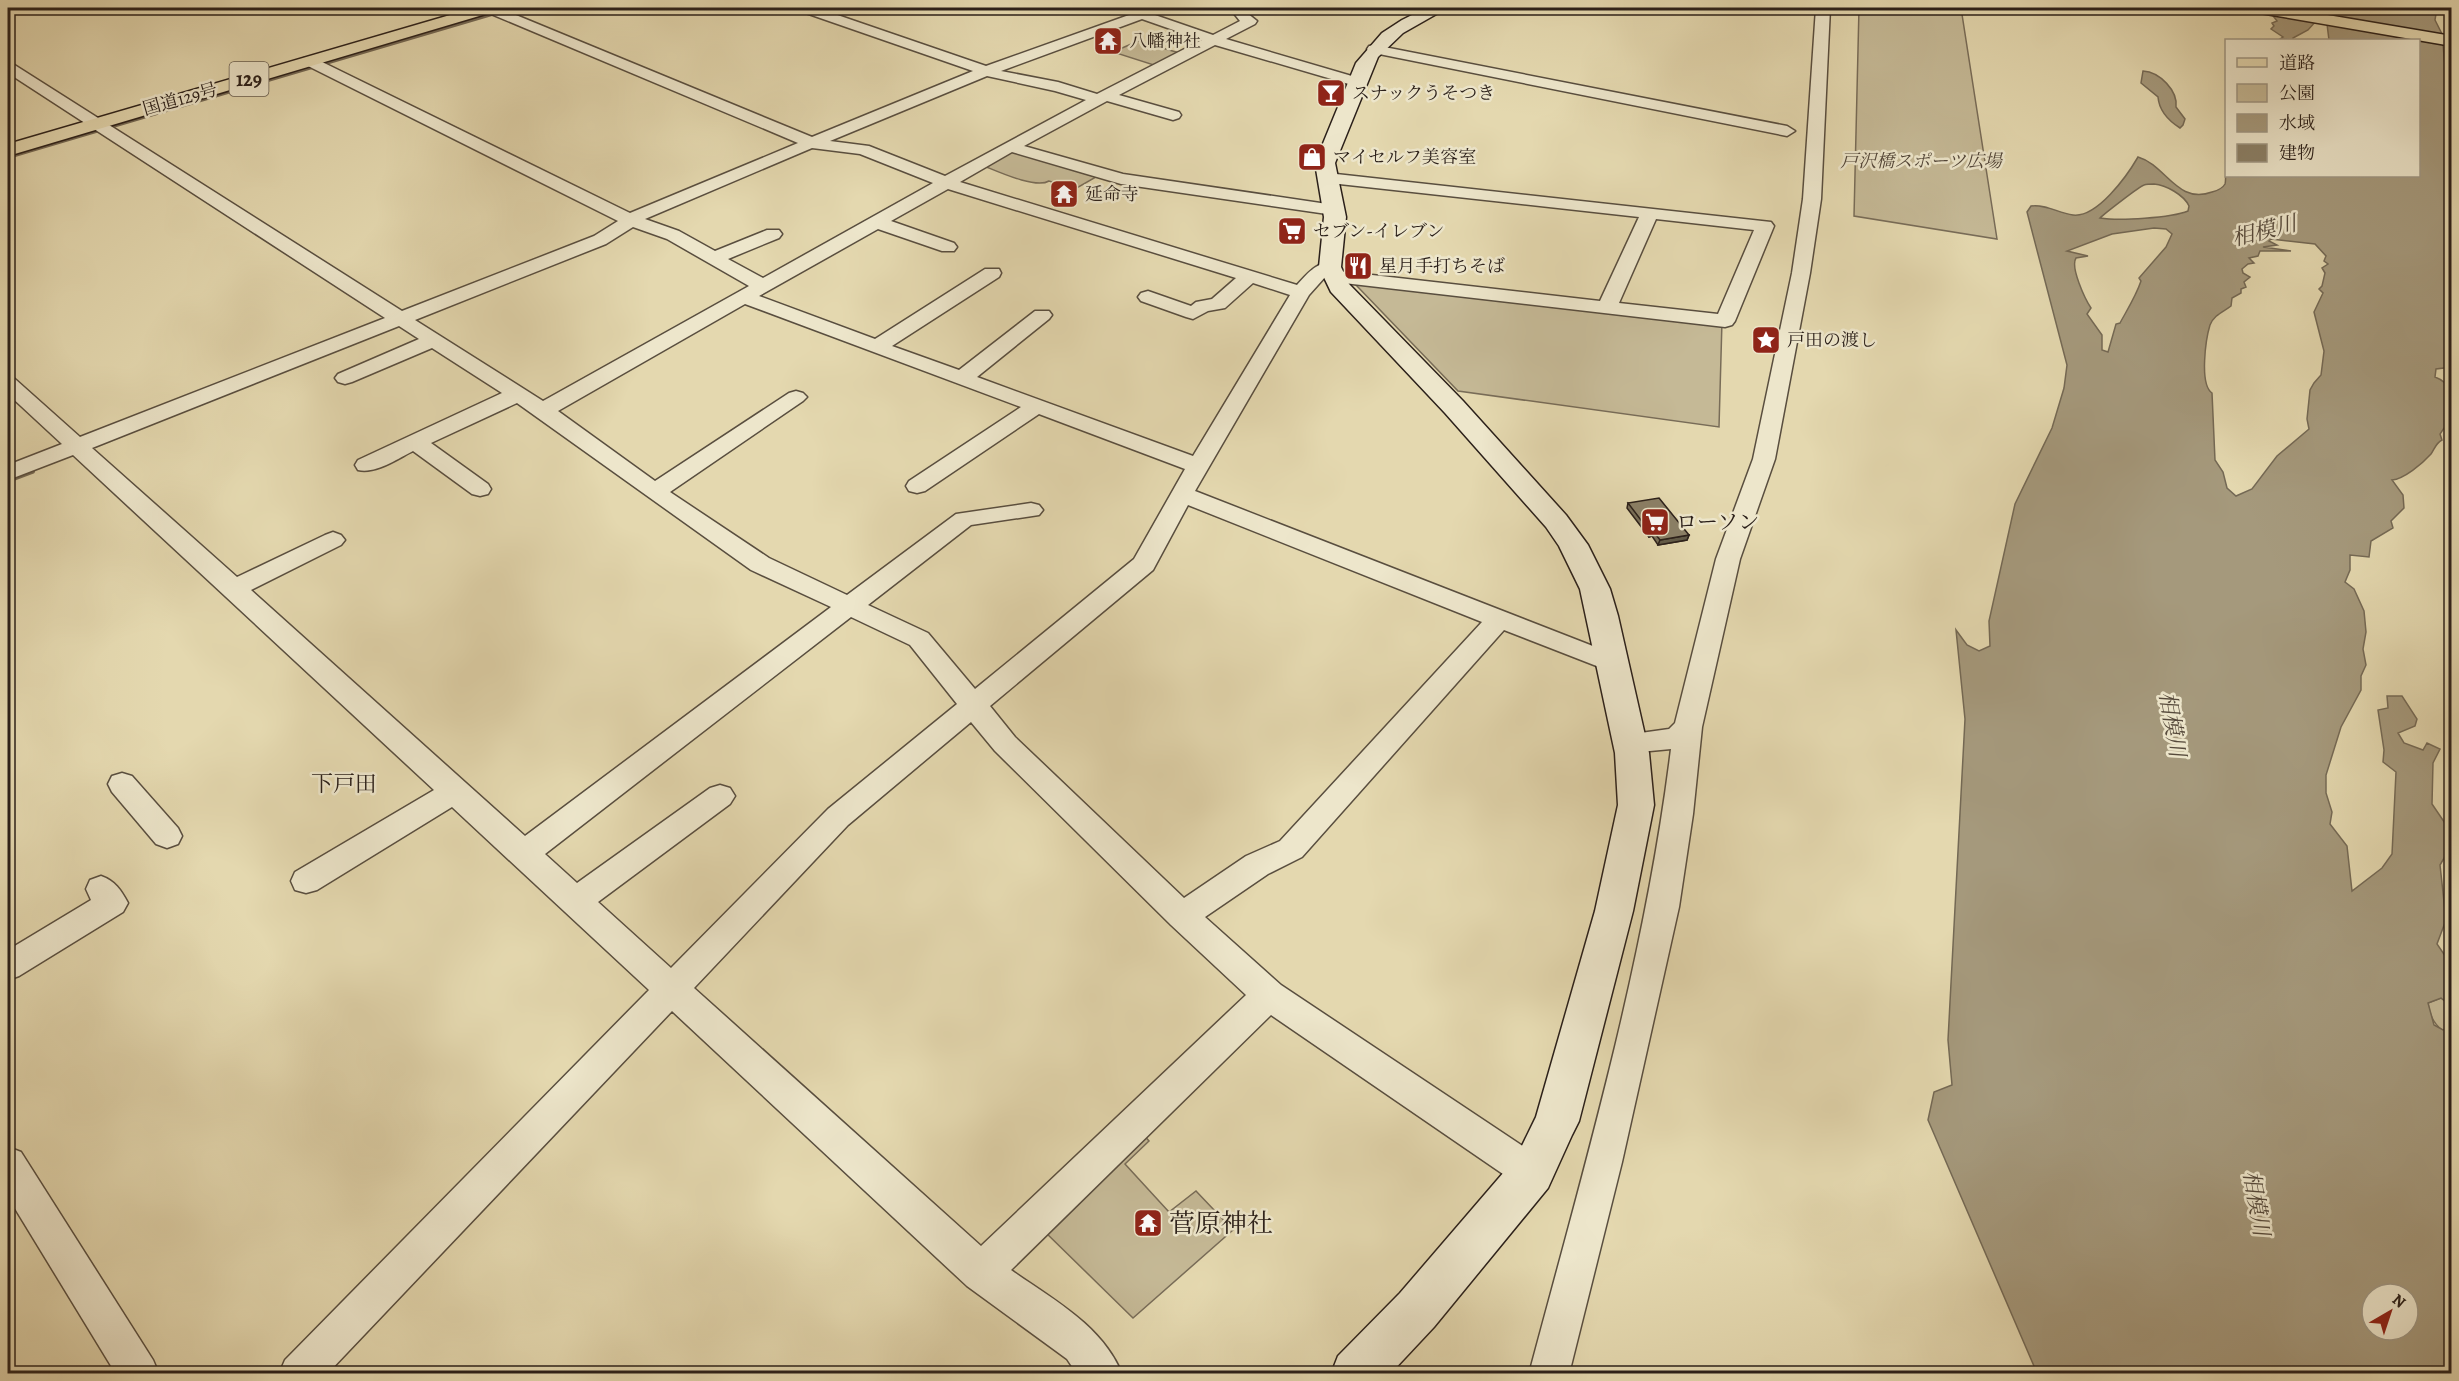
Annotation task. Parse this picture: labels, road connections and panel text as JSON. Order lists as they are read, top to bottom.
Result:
{
  "streets": {
    "main road": ["129", "国道129号"]
  },
  "districts": ["下戸田"],
  "water": ["相模川"],
  "parks": ["戸沢橋スポーツ広場"],
  "places": {
    "temple": ["八幡神社", "延命寺", "菅原神社"],
    "bar": ["スナックうそつき"],
    "shop": ["マイセルフ美容室"],
    "supermarket": ["セブン-イレブン", "ローソン"],
    "restaurant": ["星月手打ちそば"],
    "place": ["戸田の渡し"]
  },
  "legend": [
    "道路",
    "公園",
    "水域",
    "建物"
  ],
  "north": "top right"
}
